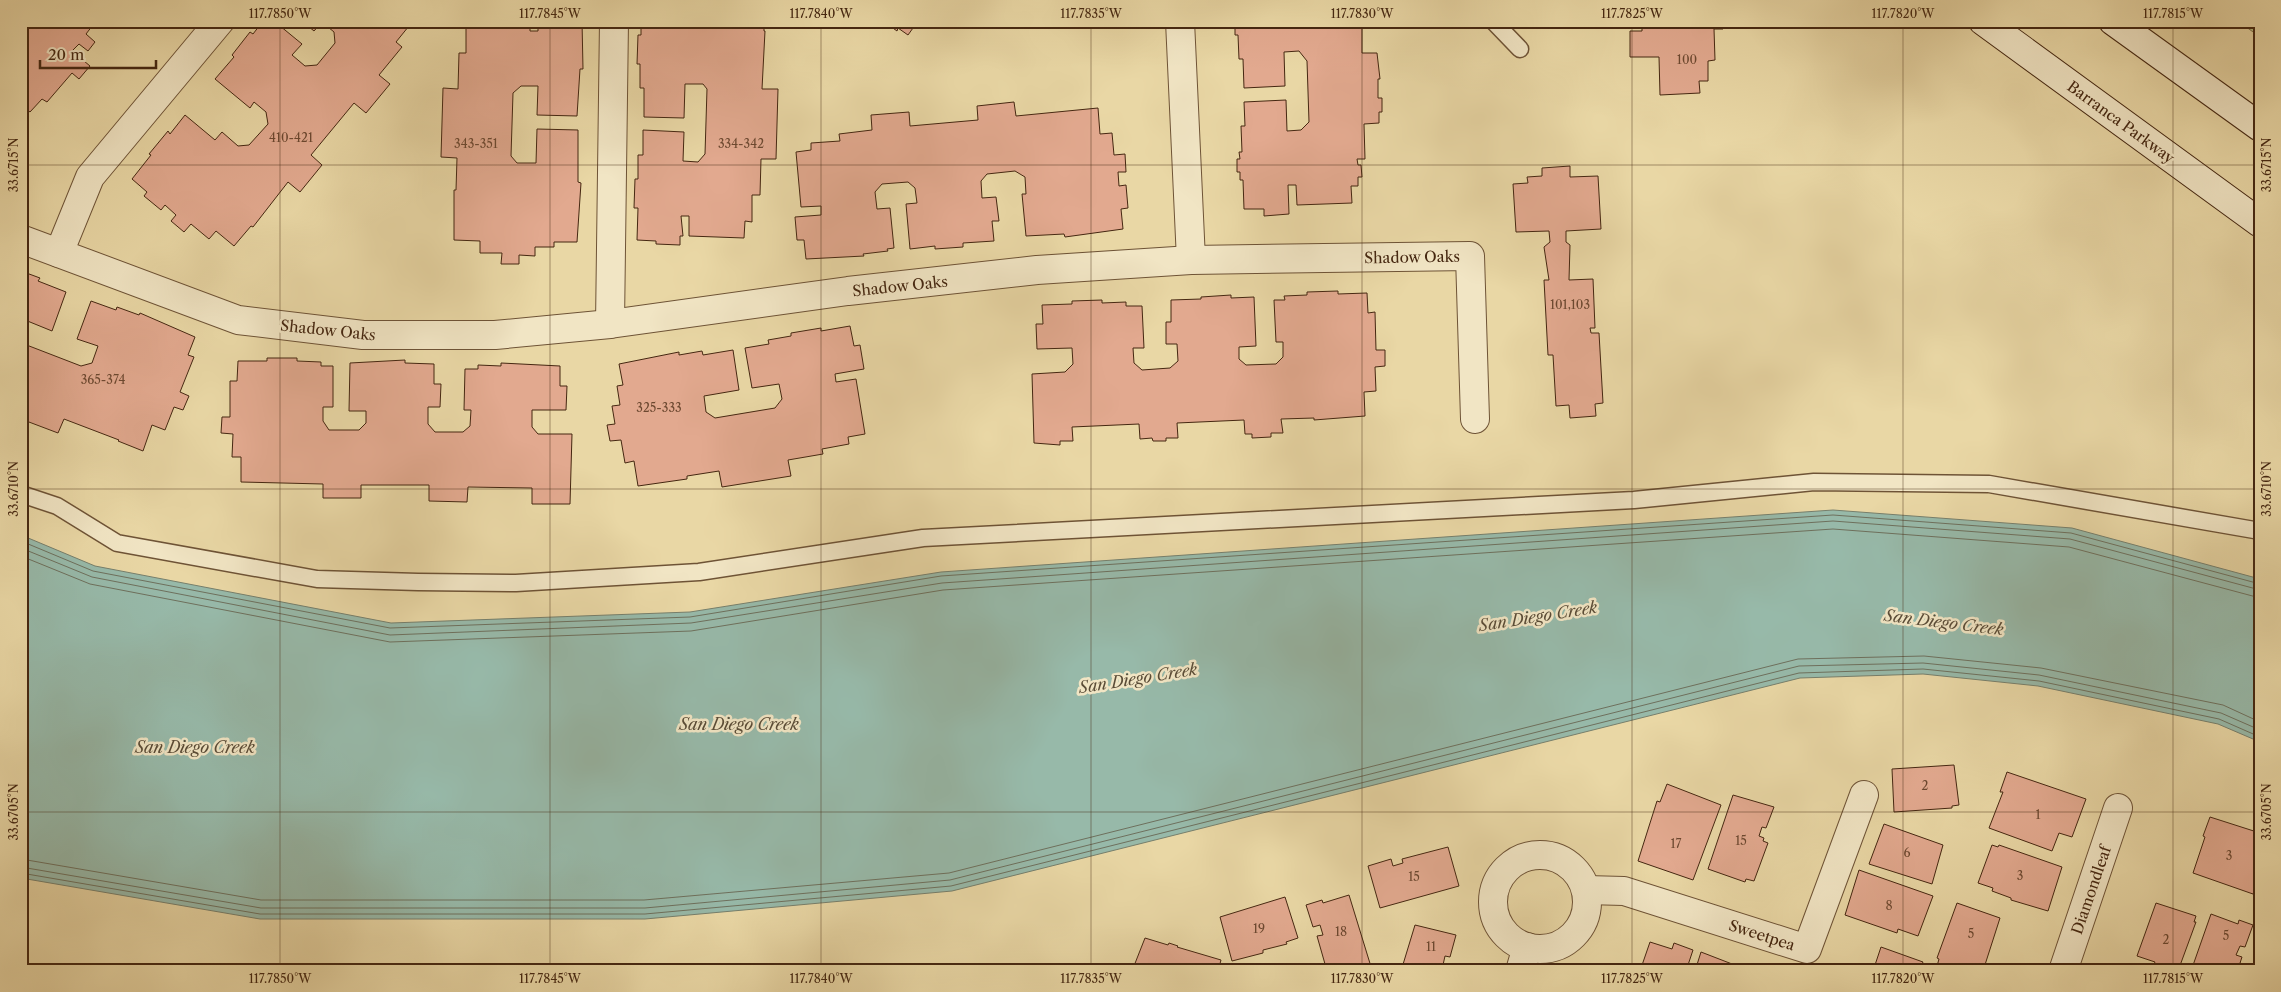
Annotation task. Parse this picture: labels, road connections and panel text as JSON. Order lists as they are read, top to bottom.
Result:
{
  "streets": {
    "street": [
      "Barranca Parkway",
      "Shadow Oaks",
      "Diamondleaf",
      "Sweetpea"
    ]
  },
  "water": ["San Diego Creek"],
  "house_numbers": [
    "100",
    "410-421",
    "343-351",
    "334-342",
    "101,103",
    "365-374",
    "325-333",
    "2",
    "1",
    "15",
    "17",
    "6",
    "3",
    "3",
    "15",
    "8",
    "19",
    "18",
    "5",
    "5",
    "2",
    "11"
  ],
  "scale_bar": "20 m",
  "coordinates": [
    "117.7850°W",
    "117.7845°W",
    "117.7840°W",
    "117.7835°W",
    "117.7830°W",
    "117.7825°W",
    "117.7820°W",
    "117.7815°W",
    "33.6715°N",
    "33.6710°N",
    "33.6705°N"
  ]
}
